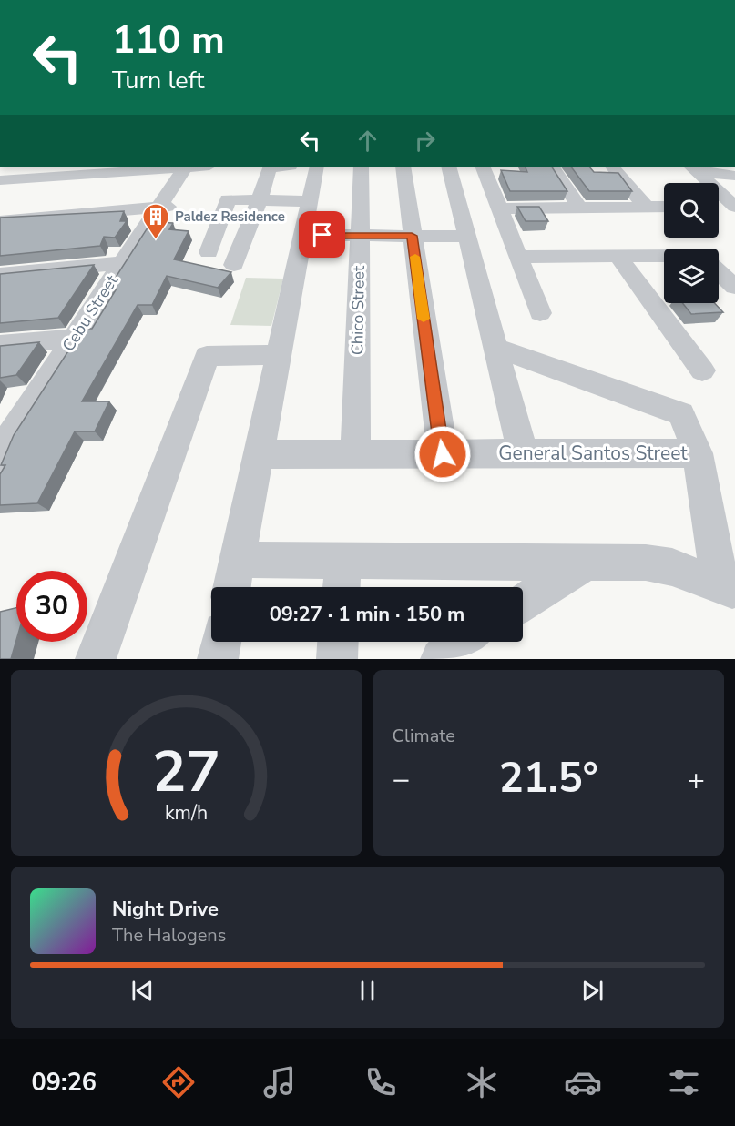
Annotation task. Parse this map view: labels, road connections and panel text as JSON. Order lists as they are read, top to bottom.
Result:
{
  "streets": {
    "street": ["Chico Street", "Cebu Street", "General Santos Street"]
  },
  "crossings": [
    ["Chico Street", "General Santos Street"]
  ],
  "places": {
    "building": ["Paldez Residence"]
  },
  "page": {
    "turn": ["110 m", "Turn left"],
    "limit": "30",
    "trip": "09:27 · 1 min · 150 m",
    "tile": "Climate",
    "heat": ["−", "21.5°", "+"],
    "song": ["Night Drive", "The Halogens"],
    "tabs": "09:26",
    "gauge": ["27", "km/h"]
  }
}
